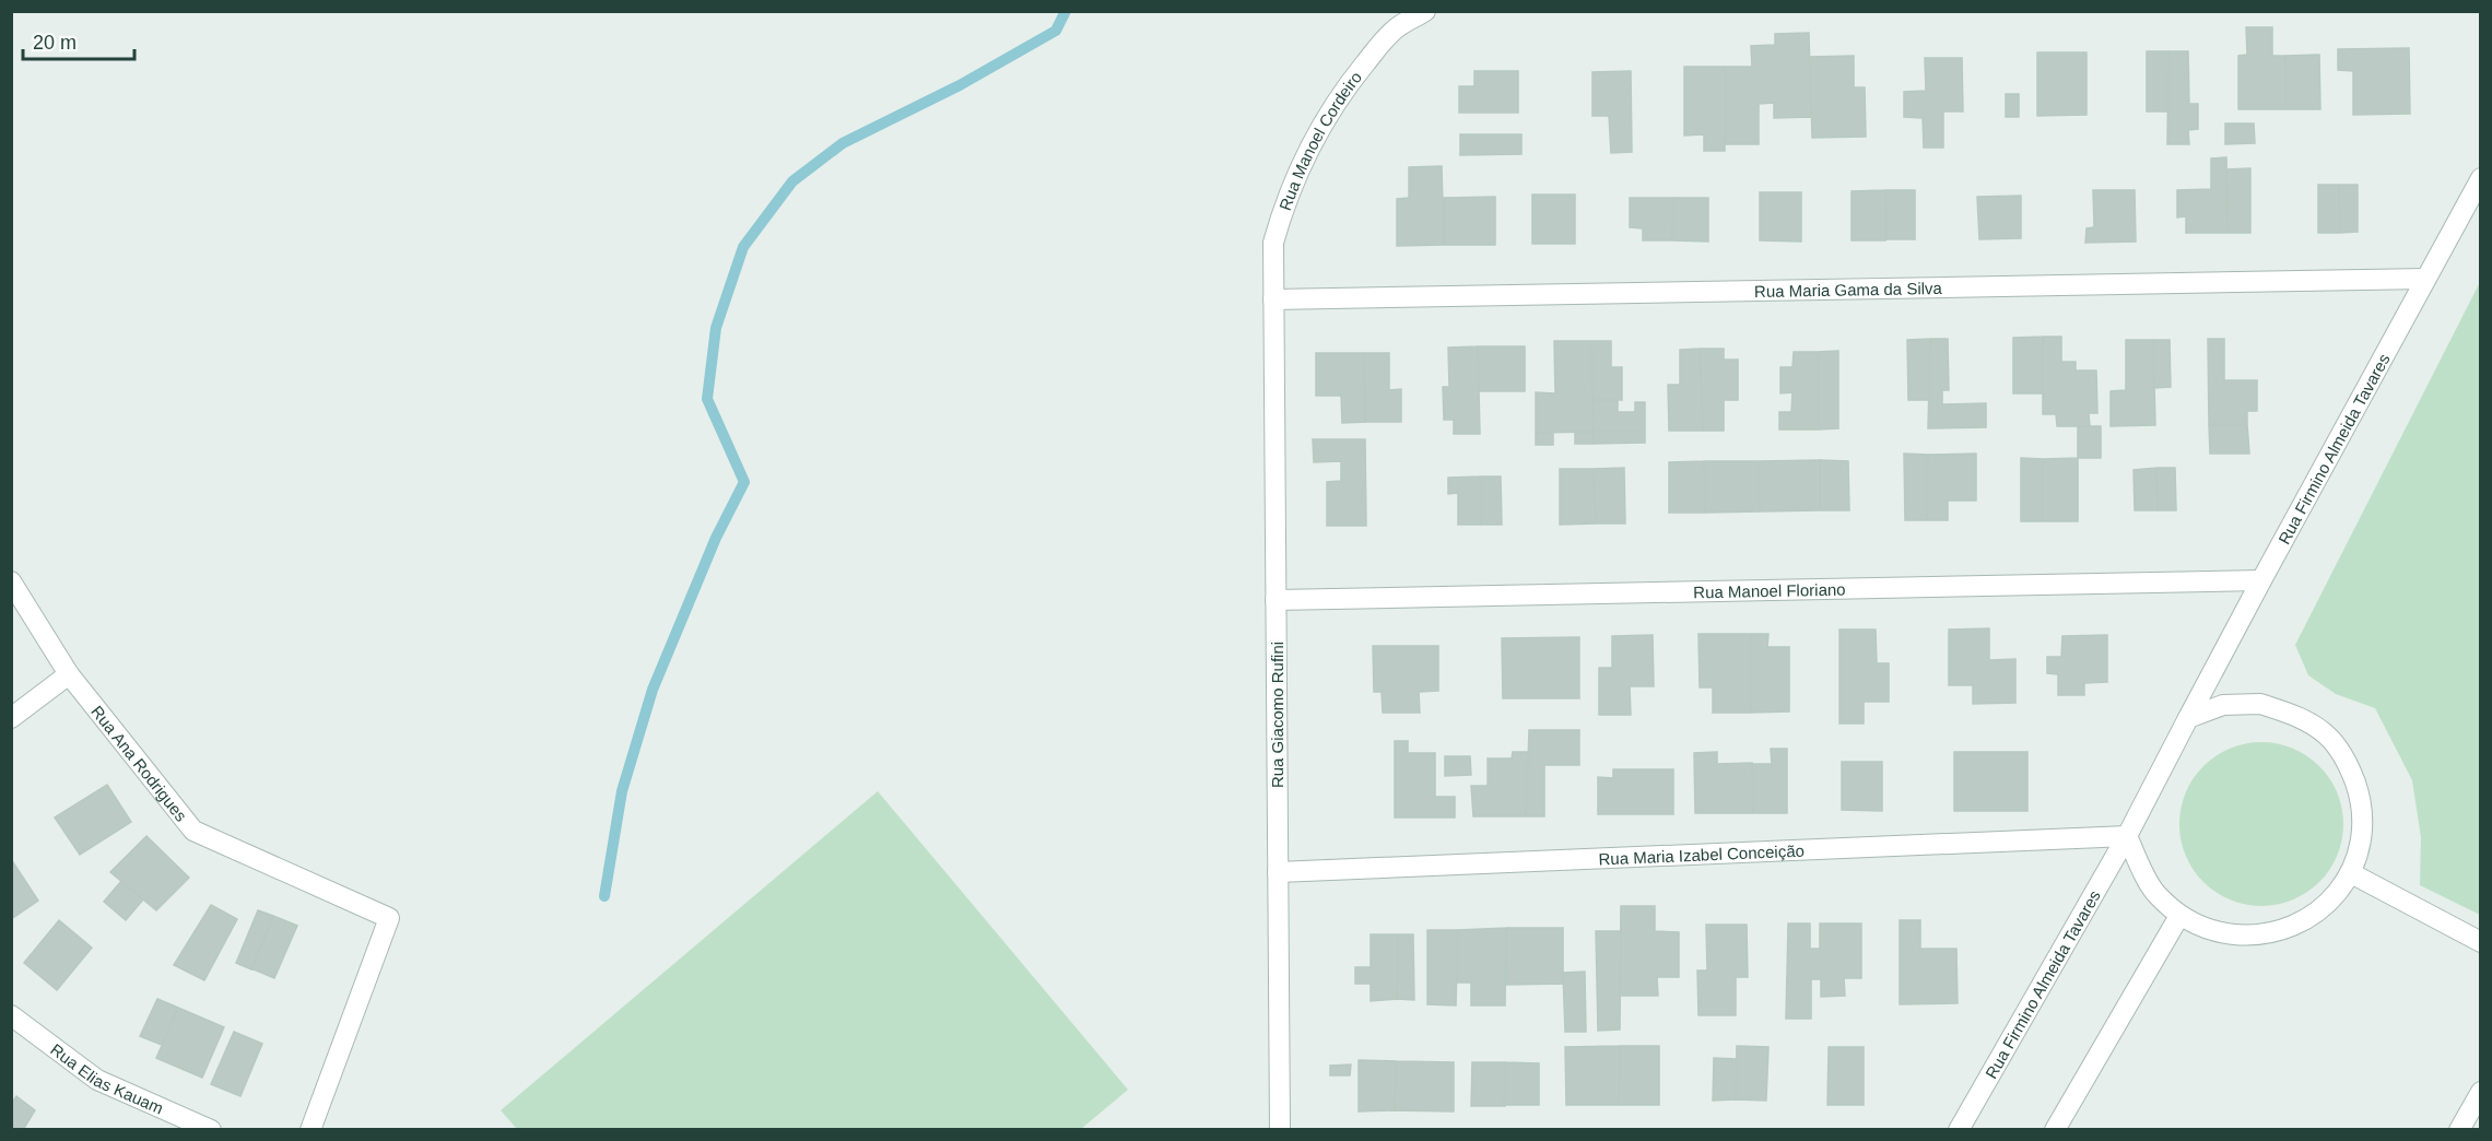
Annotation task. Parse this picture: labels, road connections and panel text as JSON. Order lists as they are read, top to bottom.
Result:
{
  "streets": {
    "street": [
      "Rua Manoel Cordeiro",
      "Rua Maria Gama da Silva",
      "Rua Firmino Almeida Tavares",
      "Rua Manoel Floriano",
      "Rua Giacomo Rufini",
      "Rua Ana Rodrigues",
      "Rua Maria Izabel Conceição",
      "Rua Elias Kauam"
    ]
  },
  "crossings": [
    ["Rua Manoel Cordeiro", "Rua Maria Gama da Silva"],
    ["Rua Manoel Cordeiro", "Rua Giacomo Rufini"],
    ["Rua Maria Gama da Silva", "Rua Firmino Almeida Tavares"],
    ["Rua Maria Gama da Silva", "Rua Giacomo Rufini"],
    ["Rua Firmino Almeida Tavares", "Rua Manoel Floriano"],
    ["Rua Firmino Almeida Tavares", "Rua Maria Izabel Conceição"],
    ["Rua Manoel Floriano", "Rua Giacomo Rufini"],
    ["Rua Giacomo Rufini", "Rua Maria Izabel Conceição"]
  ],
  "scale_bar": "20 m"
}
